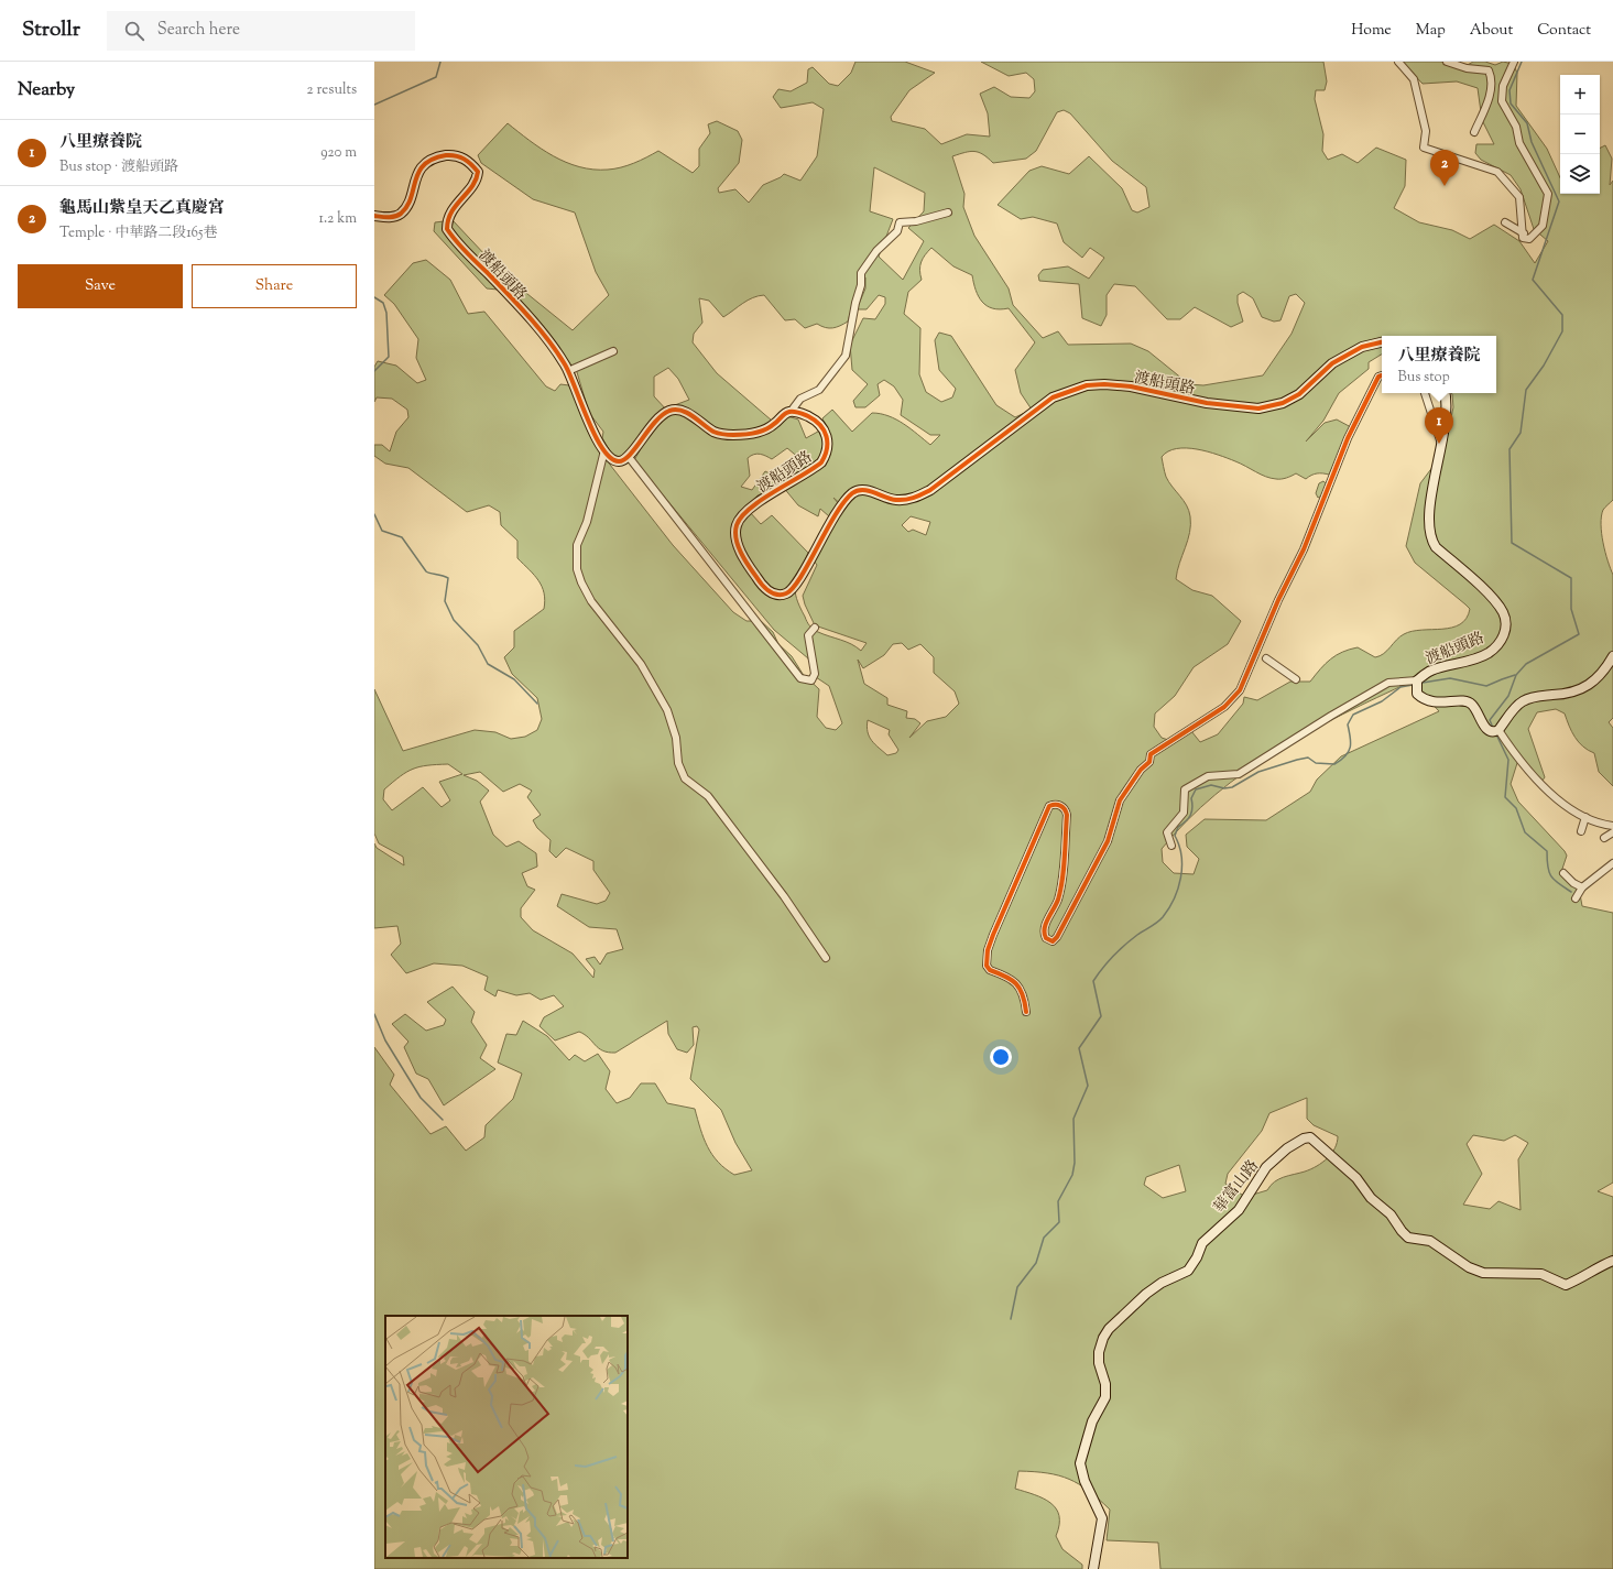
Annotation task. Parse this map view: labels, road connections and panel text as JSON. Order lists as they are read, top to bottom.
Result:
{
  "streets": {
    "street": ["渡船頭路", "華富山路"]
  },
  "page": {
    "header": "Strollr",
    "search": "Search here",
    "nav": [
      "Home",
      "Map",
      "About",
      "Contact"
    ],
    "heading": ["Nearby", "2 results"],
    "map_buttons": ["+", "−"],
    "list": [
      {
        "mark": "1",
        "name": "八里療養院",
        "note": "Bus stop · 渡船頭路",
        "value": "920 m"
      },
      {
        "mark": "2",
        "name": "龜馬山紫皇天乙真慶宮",
        "note": "Temple · 中華路二段165巷",
        "value": "1.2 km"
      }
    ],
    "pins": ["2", "1"],
    "buttons": ["Save", "Share"],
    "popup": ["八里療養院", "Bus stop"]
  }
}
